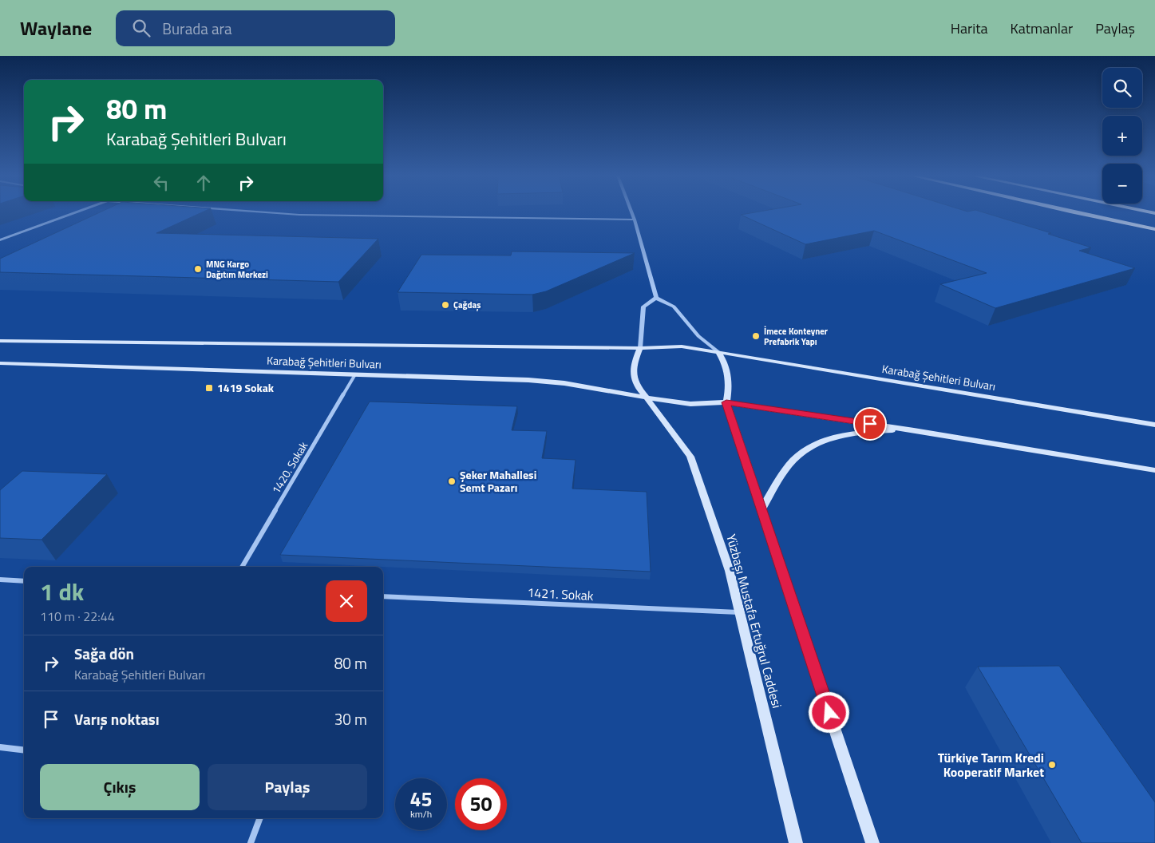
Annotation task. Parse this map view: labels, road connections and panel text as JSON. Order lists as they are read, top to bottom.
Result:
{
  "streets": {
    "main road": ["Karabağ Şehitleri Bulvarı", "Yüzbaşı Mustafa Ertuğrul Caddesi"],
    "street": ["1420. Sokak", "1421. Sokak"]
  },
  "crossings": [
    ["Karabağ Şehitleri Bulvarı", "1420. Sokak"],
    ["Karabağ Şehitleri Bulvarı", "Yüzbaşı Mustafa Ertuğrul Caddesi"],
    ["1421. Sokak", "Yüzbaşı Mustafa Ertuğrul Caddesi"]
  ],
  "places": {
    "other": [
      "MNG Kargo Dağıtım Merkezi",
      "Çağdaş",
      "İmece Konteyner Prefabrik Yapı",
      "Şeker Mahallesi Semt Pazarı",
      "Türkiye Tarım Kredi Kooperatif Market"
    ],
    "transit": ["1419 Sokak"]
  },
  "page": {
    "header": "Waylane",
    "search": "Burada ara",
    "nav": ["Harita", "Katmanlar", "Paylaş"],
    "map_buttons": ["+", "−"],
    "turn": ["80 m", "Karabağ Şehitleri Bulvarı"],
    "heading": ["1 dk", "110 m · 22:44"],
    "list": [
      {
        "name": "Sağa dön",
        "note": "Karabağ Şehitleri Bulvarı",
        "value": "80 m"
      },
      {
        "name": "Varış noktası",
        "value": "30 m"
      }
    ],
    "buttons": ["Çıkış", "Paylaş"],
    "speed": "45 km/h",
    "limit": "50"
  }
}
